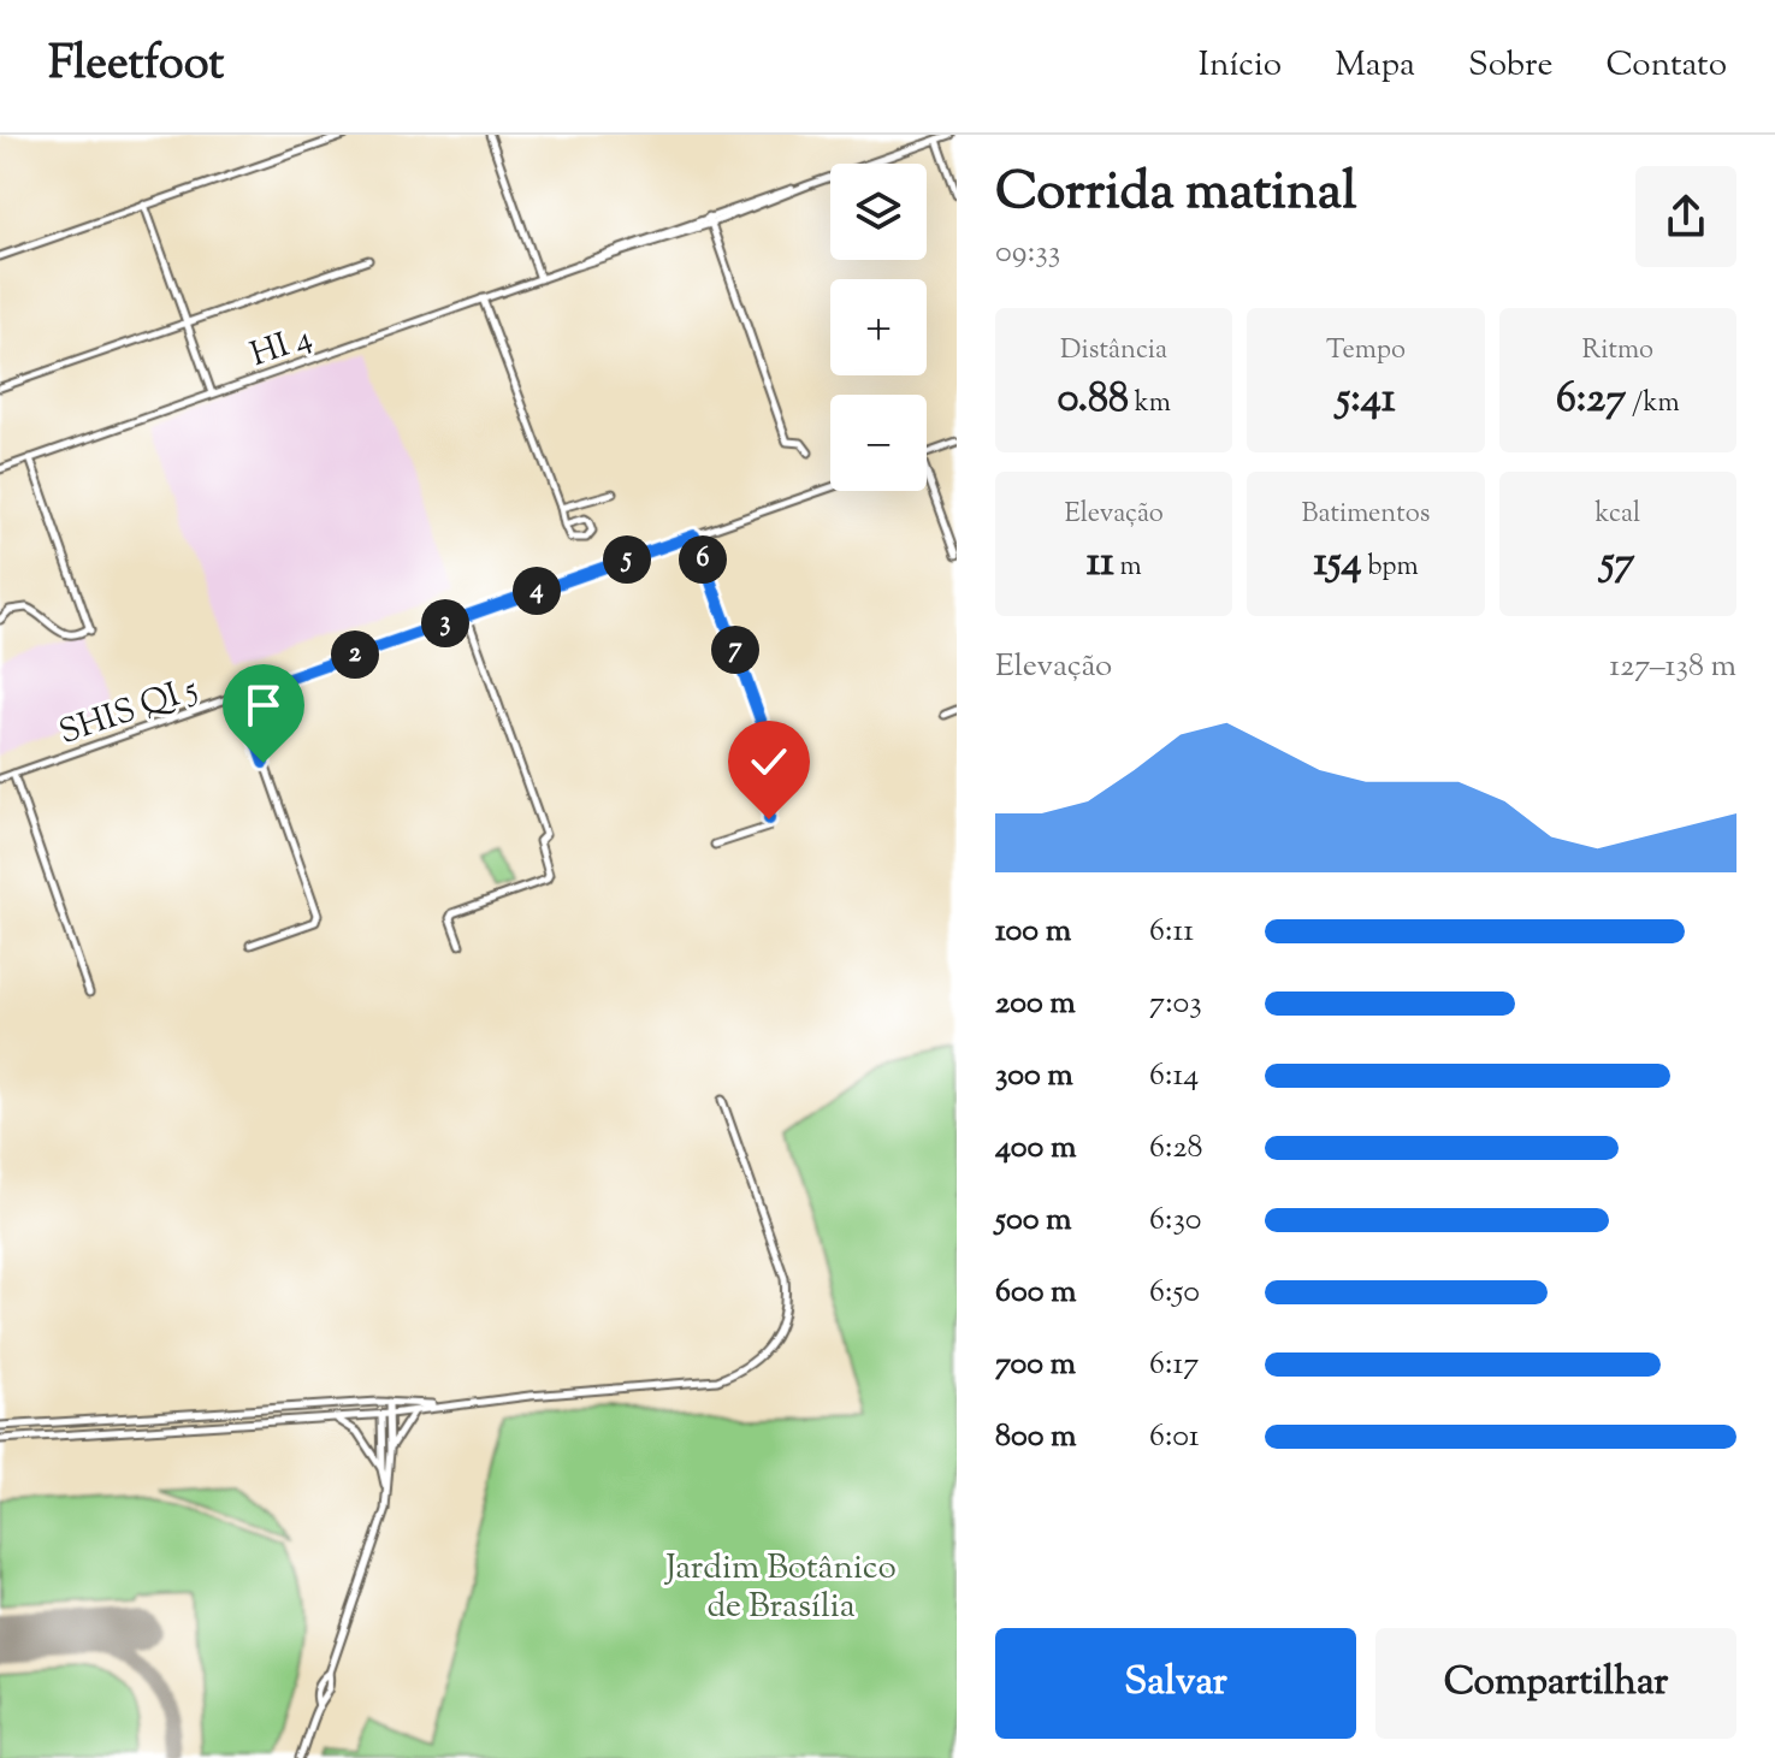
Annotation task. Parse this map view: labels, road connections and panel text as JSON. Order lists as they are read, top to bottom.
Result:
{
  "streets": {
    "street": ["HI 4", "SHIS QI 5"]
  },
  "parks": ["Jardim Botânico de Brasília"],
  "page": {
    "header": "Fleetfoot",
    "nav": [
      "Início",
      "Mapa",
      "Sobre",
      "Contato"
    ],
    "heading": ["Corrida matinal", "09:33"],
    "map_buttons": ["+", "−"],
    "stats": [
      ["Distância", "0.88 km"],
      ["Tempo", "5:41"],
      ["Ritmo", "6:27 /km"],
      ["Elevação", "11 m"],
      ["Batimentos", "154 bpm"],
      ["kcal", "57"]
    ],
    "pins": [
      "5",
      "6",
      "4",
      "3",
      "7",
      "2"
    ],
    "chart": ["Elevação", "127–138 m"],
    "list": [
      {
        "name": "100 m",
        "note": "6:11"
      },
      {
        "name": "200 m",
        "note": "7:03"
      },
      {
        "name": "300 m",
        "note": "6:14"
      },
      {
        "name": "400 m",
        "note": "6:28"
      },
      {
        "name": "500 m",
        "note": "6:30"
      },
      {
        "name": "600 m",
        "note": "6:50"
      },
      {
        "name": "700 m",
        "note": "6:17"
      },
      {
        "name": "800 m",
        "note": "6:01"
      }
    ],
    "buttons": ["Salvar", "Compartilhar"]
  }
}
